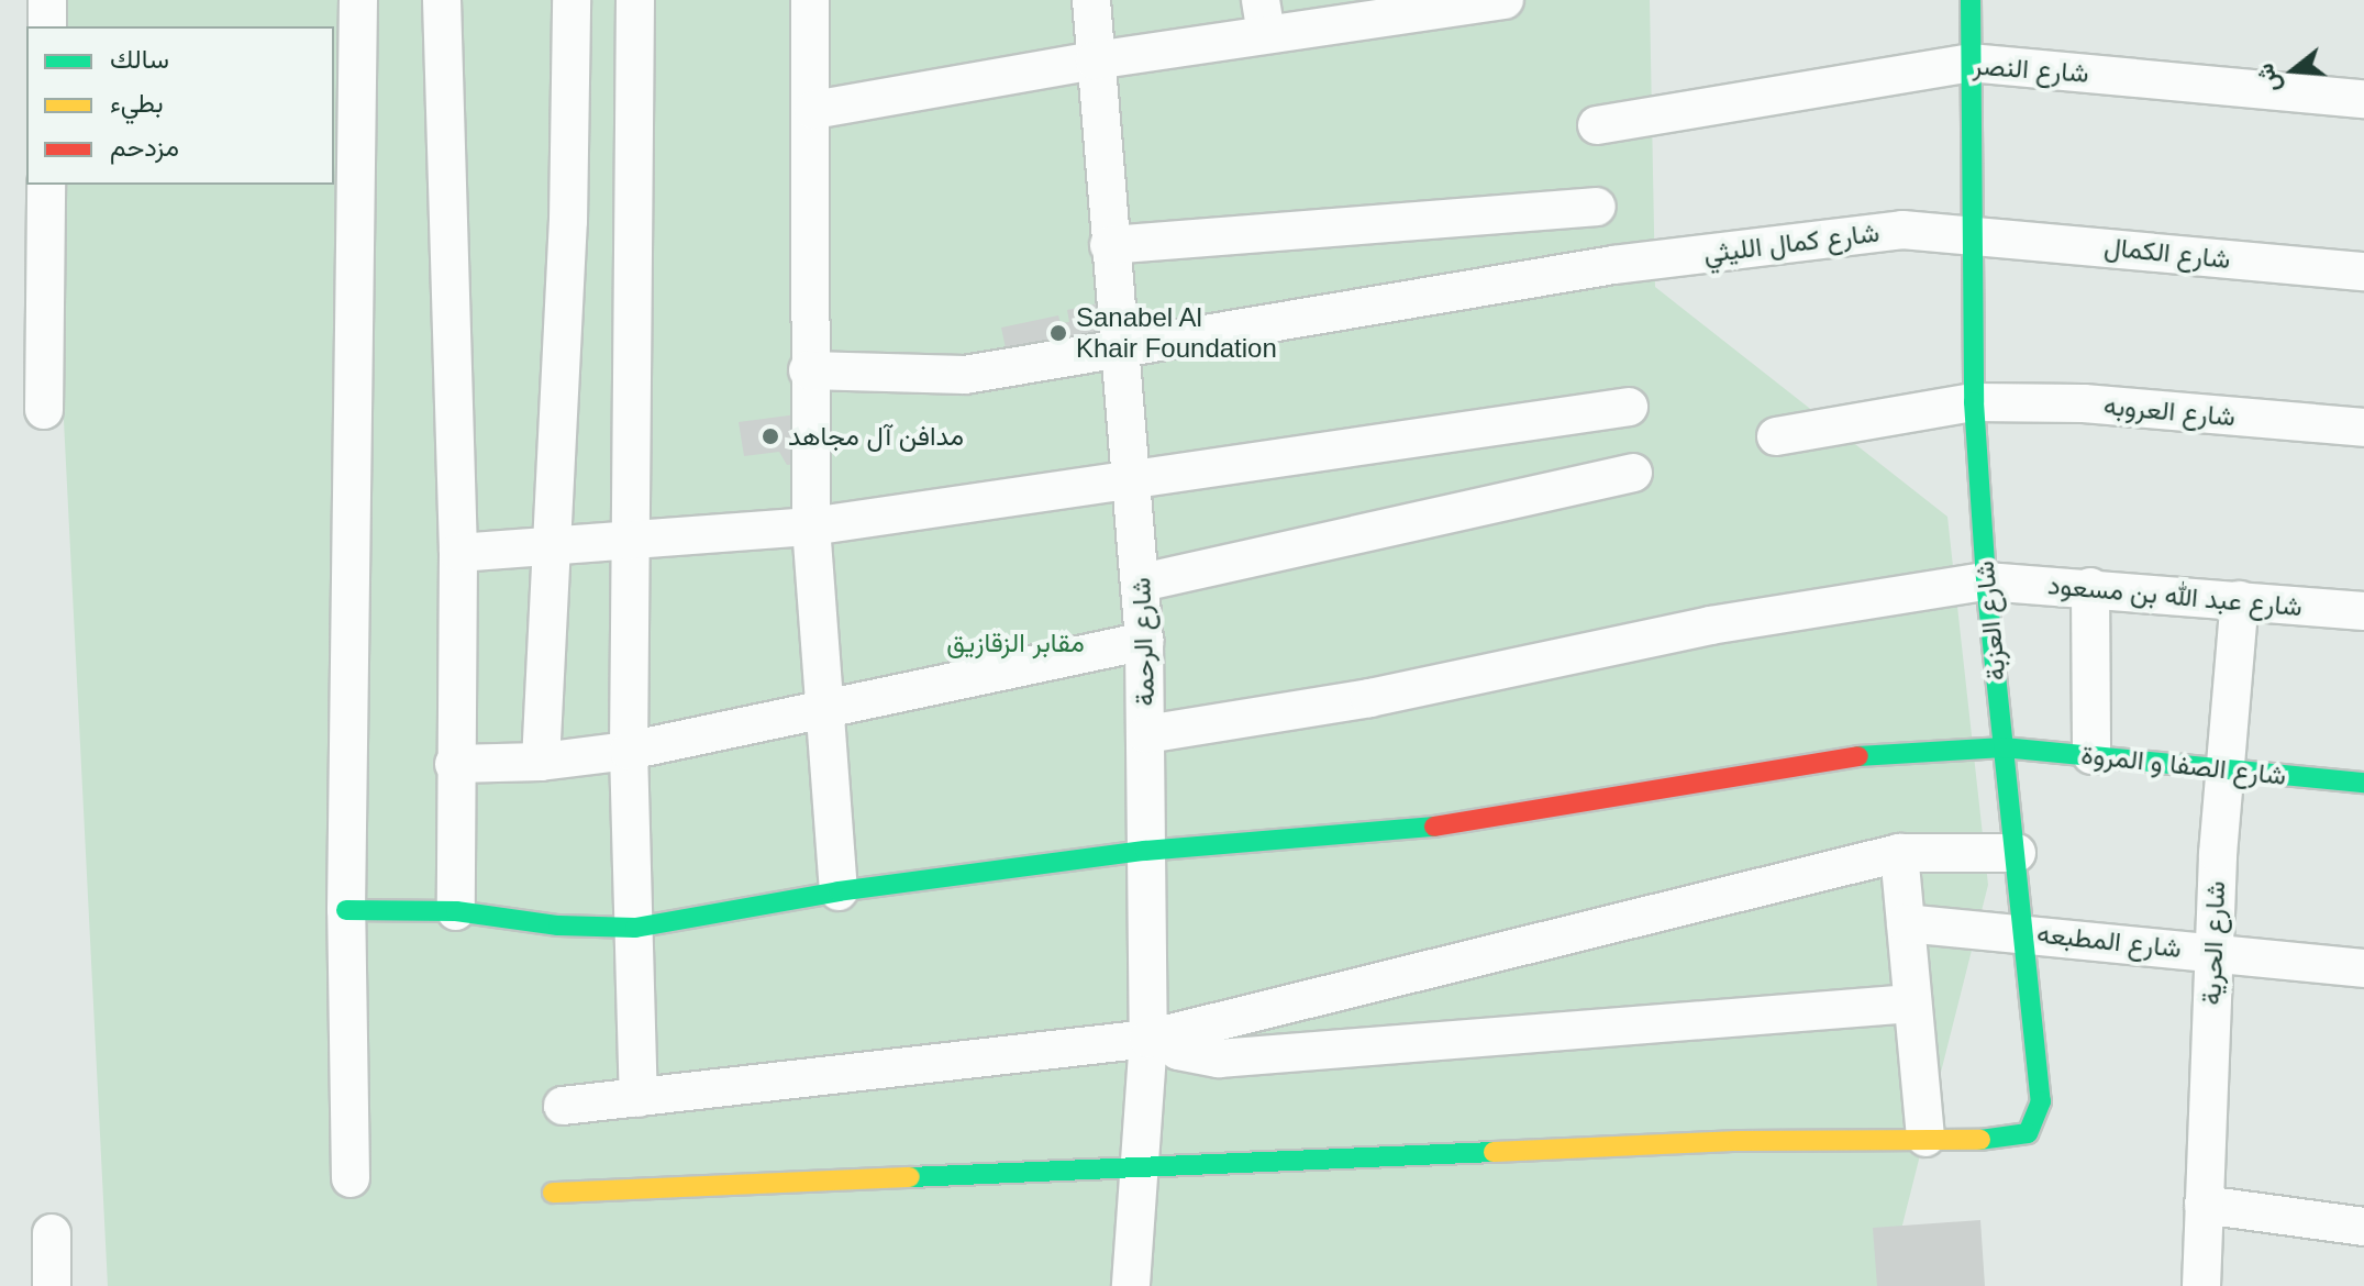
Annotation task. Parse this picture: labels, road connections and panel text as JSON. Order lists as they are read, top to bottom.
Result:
{
  "streets": {
    "street": [
      "شارع النصر",
      "شارع كمال الليثي",
      "شارع الكمال",
      "شارع العروبه",
      "شارع عبد الله بن مسعود",
      "شارع العزبة",
      "شارع الرحمة",
      "شارع الصفا و المروة",
      "شارع المطبعه",
      "شارع الحرية"
    ]
  },
  "crossings": [
    ["شارع النصر", "شارع العزبة"],
    ["شارع كمال الليثي", "شارع الكمال"],
    ["شارع كمال الليثي", "شارع العزبة"],
    ["شارع كمال الليثي", "شارع الرحمة"],
    ["شارع الكمال", "شارع العزبة"],
    ["شارع العروبه", "شارع العزبة"],
    ["شارع عبد الله بن مسعود", "شارع العزبة"],
    ["شارع عبد الله بن مسعود", "شارع الرحمة"],
    ["شارع عبد الله بن مسعود", "شارع الحرية"],
    ["شارع العزبة", "شارع الرحمة"],
    ["شارع العزبة", "شارع الصفا و المروة"],
    ["شارع العزبة", "شارع المطبعه"],
    ["شارع الرحمة", "شارع الصفا و المروة"],
    ["شارع الصفا و المروة", "شارع الحرية"],
    ["شارع المطبعه", "شارع الحرية"]
  ],
  "parks": ["مقابر الزقازيق"],
  "places": ["Sanabel Al Khair Foundation", "مدافن آل مجاهد"],
  "legend": ["سالك", "بطيء", "مزدحم"],
  "north": "left"
}
